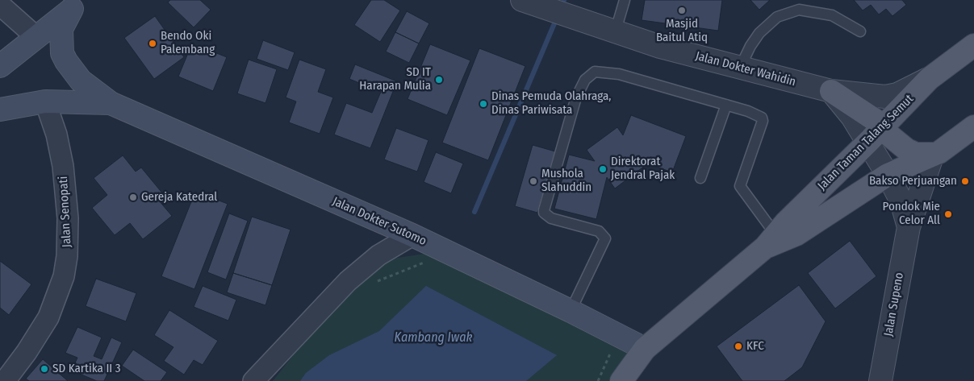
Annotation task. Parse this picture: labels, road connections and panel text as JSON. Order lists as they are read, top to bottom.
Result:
{
  "streets": {
    "main road": ["Jalan Taman Talang Semut", "Jalan Dokter Sutomo"],
    "street": ["Jalan Dokter Wahidin", "Jalan Senopati", "Jalan Supeno"]
  },
  "crossings": [
    ["Jalan Dokter Wahidin", "Jalan Taman Talang Semut"],
    ["Jalan Taman Talang Semut", "Jalan Dokter Sutomo"],
    ["Jalan Taman Talang Semut", "Jalan Supeno"]
  ],
  "water": ["Kambang Iwak"],
  "places": [
    "Masjid Baitul Atiq",
    "Bendo Oki Palembang",
    "SD IT Harapan Mulia",
    "Dinas Pemuda Olahraga, Dinas Pariwisata",
    "Direktorat Jendral Pajak",
    "Mushola Slahuddin",
    "Bakso Perjuangan",
    "Gereja Katedral",
    "Pondok Mie Celor All",
    "KFC",
    "SD Kartika II 3"
  ]
}
